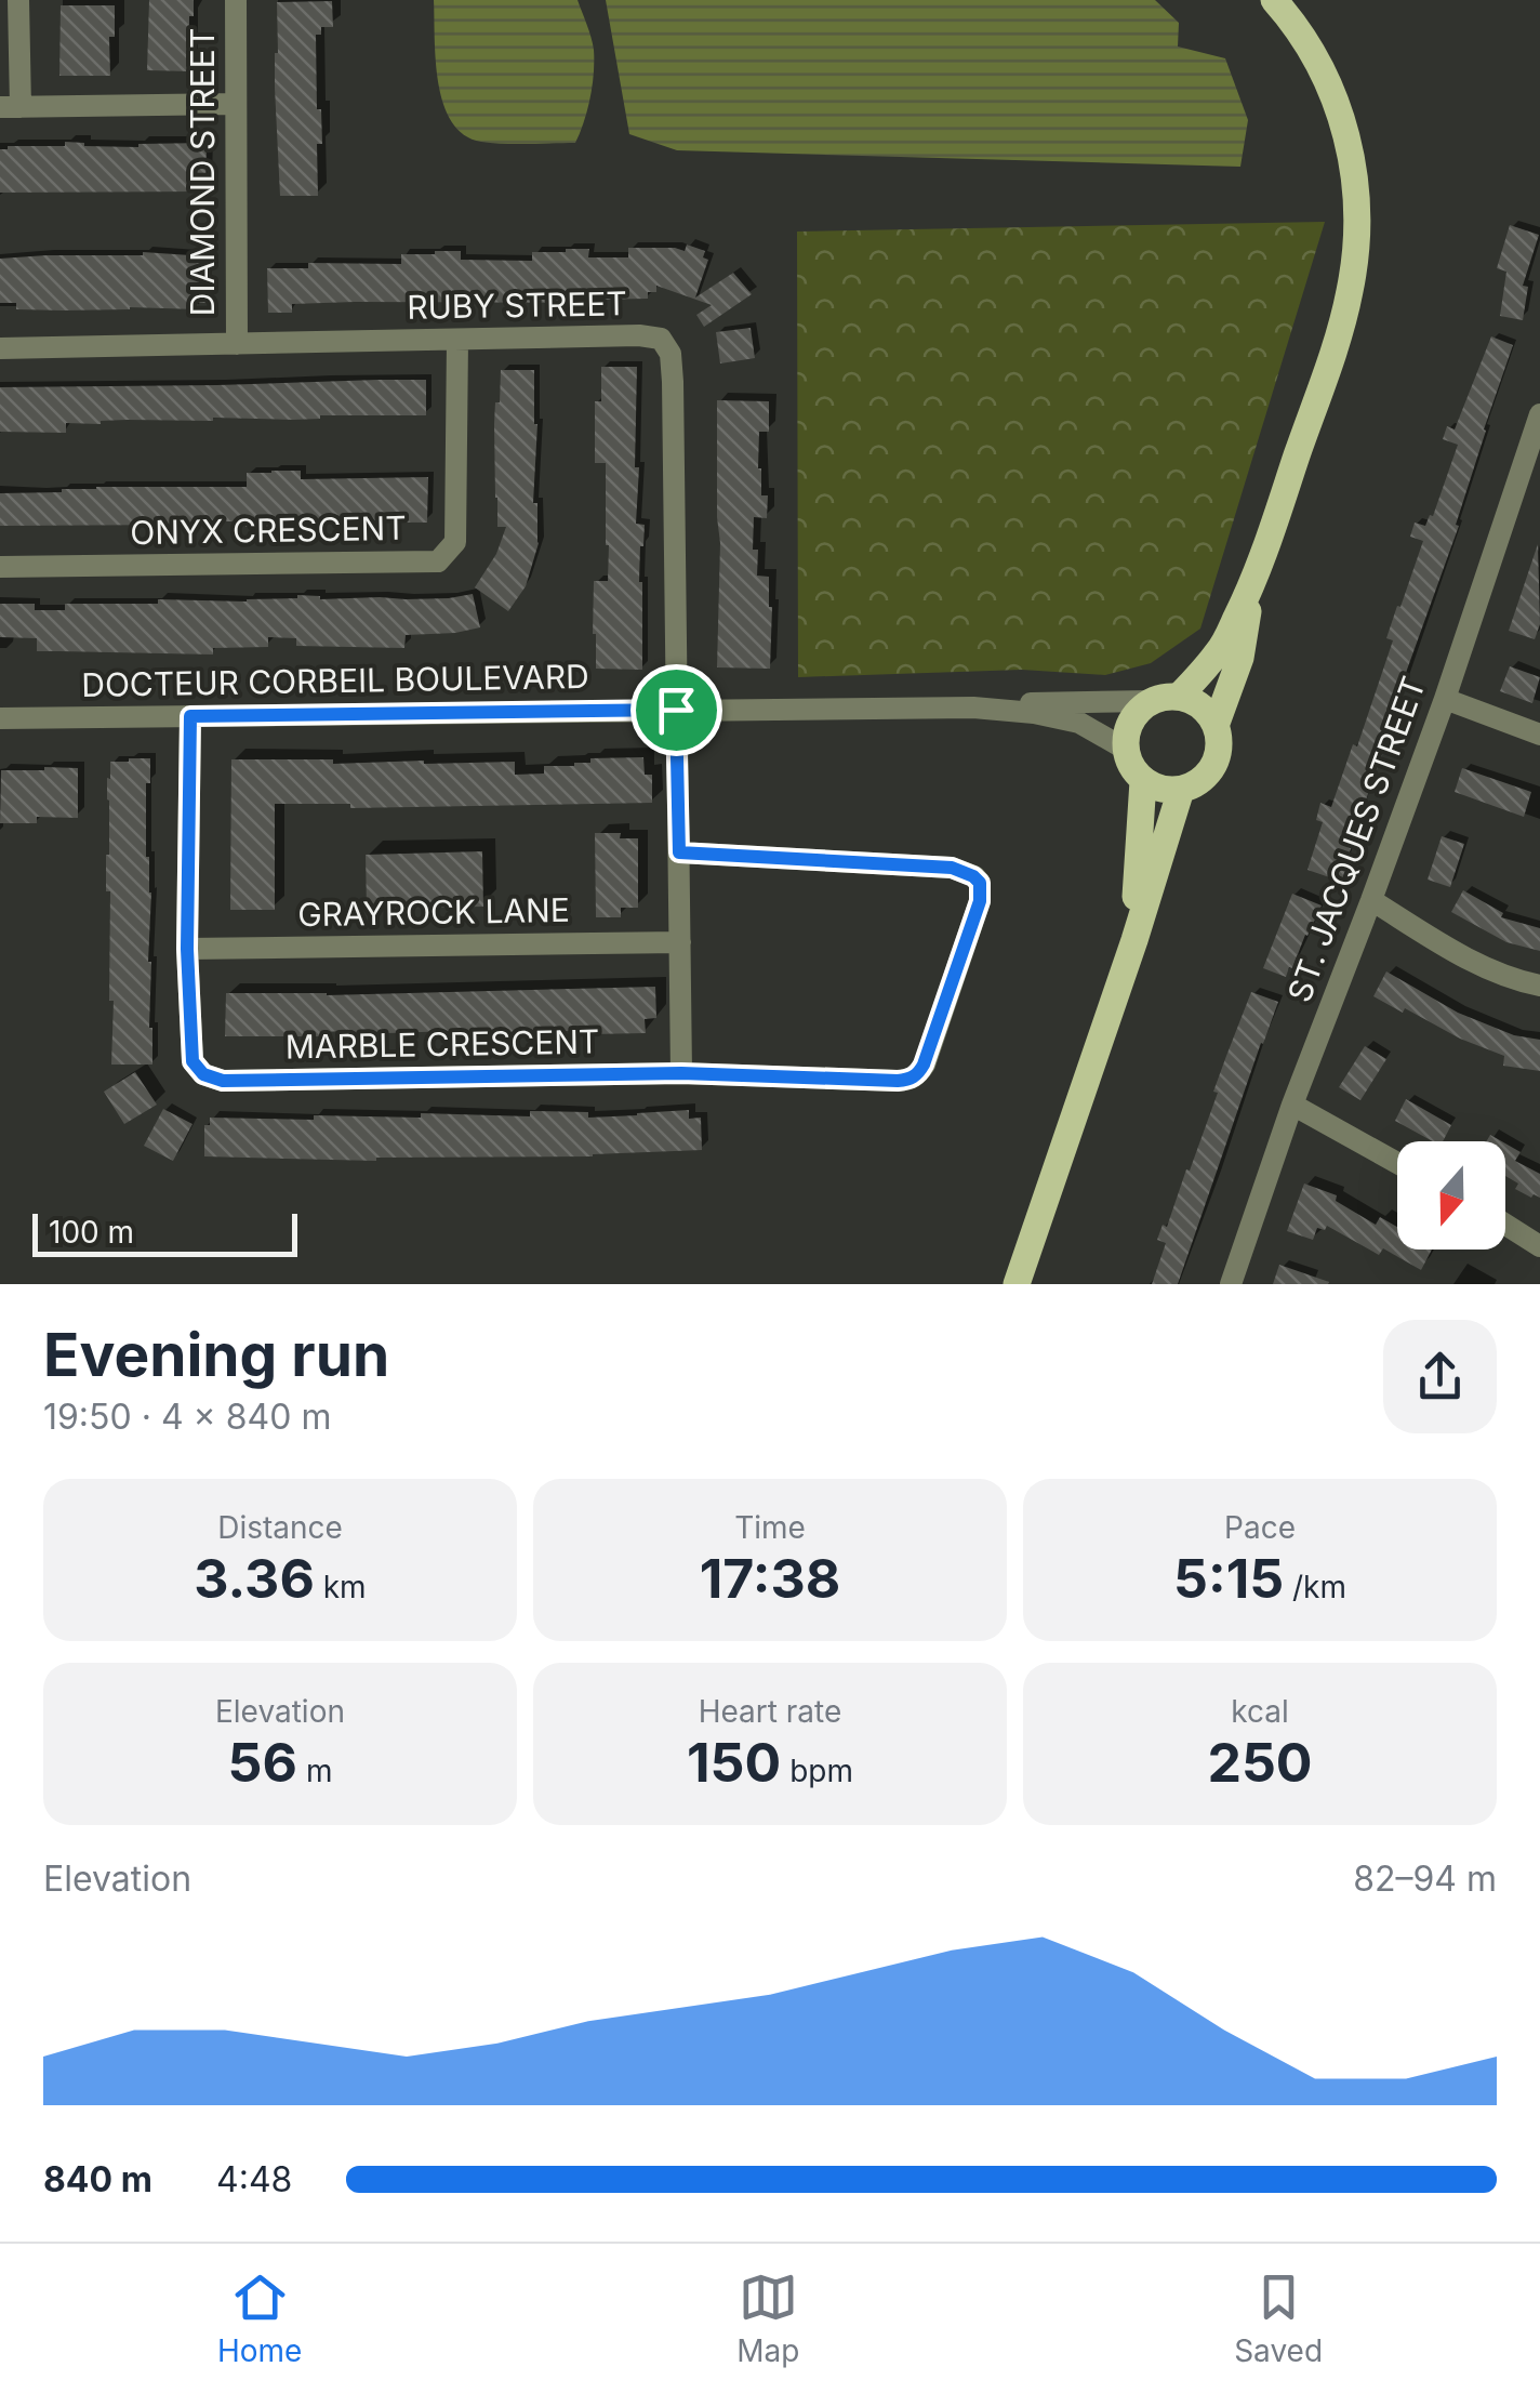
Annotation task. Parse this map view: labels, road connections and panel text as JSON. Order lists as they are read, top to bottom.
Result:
{
  "streets": {
    "street": [
      "DIAMOND STREET",
      "RUBY STREET",
      "ONYX CRESCENT",
      "DOCTEUR CORBEIL BOULEVARD",
      "ST. JACQUES STREET",
      "GRAYROCK LANE",
      "MARBLE CRESCENT"
    ]
  },
  "crossings": [
    ["DIAMOND STREET", "RUBY STREET"],
    ["RUBY STREET", "ONYX CRESCENT"],
    ["RUBY STREET", "DOCTEUR CORBEIL BOULEVARD"],
    ["DOCTEUR CORBEIL BOULEVARD", "MARBLE CRESCENT"],
    ["GRAYROCK LANE", "MARBLE CRESCENT"]
  ],
  "scale_bar": "100 m",
  "north": "bottom",
  "page": {
    "scale": "100 m",
    "heading": ["Evening run", "19:50 · 4 × 840 m"],
    "stats": [
      ["Distance", "3.36 km"],
      ["Time", "17:38"],
      ["Pace", "5:15 /km"],
      ["Elevation", "56 m"],
      ["Heart rate", "150 bpm"],
      ["kcal", "250"]
    ],
    "chart": ["Elevation", "82–94 m"],
    "list": [
      {
        "name": "840 m",
        "note": "4:48"
      }
    ],
    "tabs": ["Home", "Map", "Saved"]
  }
}
